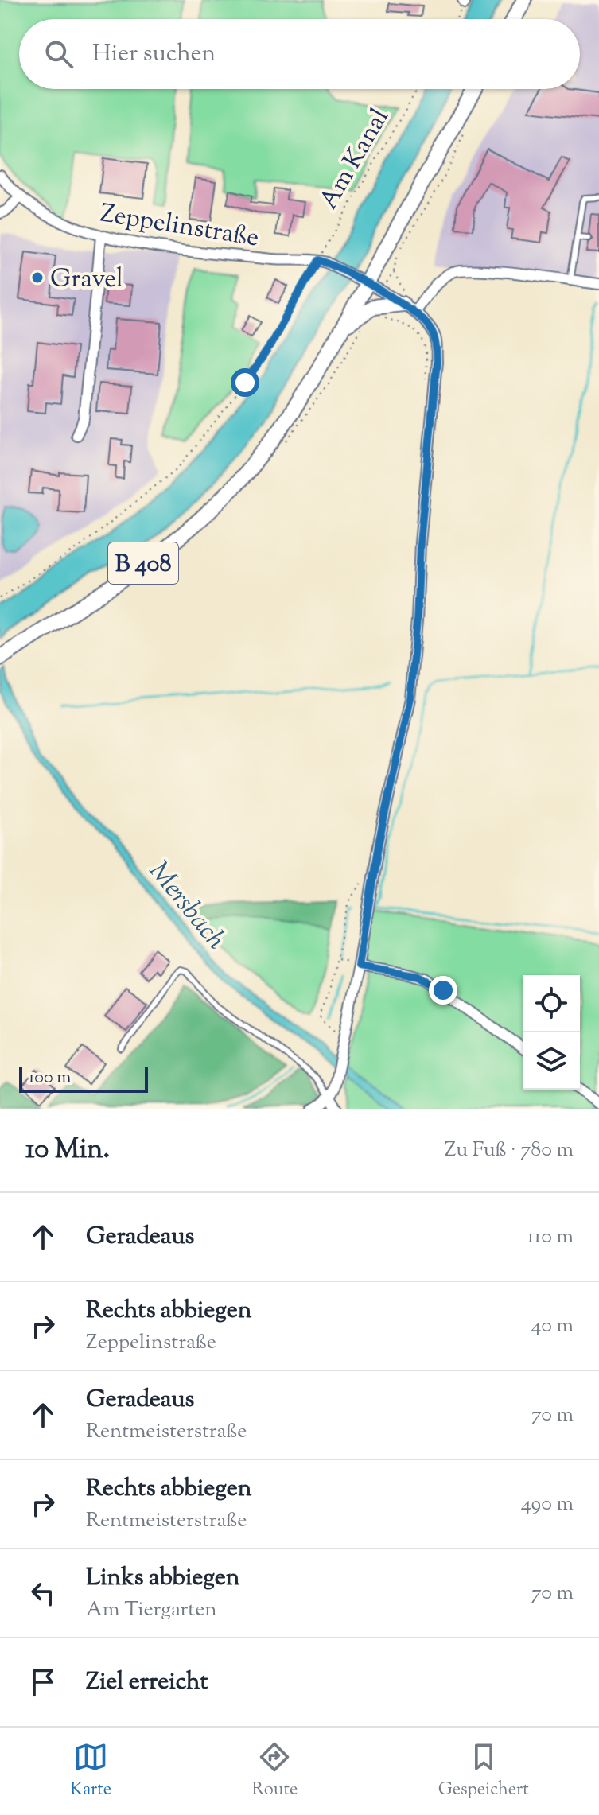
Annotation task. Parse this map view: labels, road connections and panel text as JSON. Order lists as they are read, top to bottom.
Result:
{
  "streets": {
    "main road": ["B 408"],
    "street": ["Zeppelinstraße"],
    "path": ["Am Kanal"]
  },
  "crossings": [
    ["Am Kanal", "Zeppelinstraße"],
    ["Zeppelinstraße", "B 408"]
  ],
  "water": ["Mersbach"],
  "places": ["Gravel"],
  "scale_bar": "100 m",
  "page": {
    "search": "Hier suchen",
    "scale": "100 m",
    "heading": ["10 Min.", "Zu Fuß · 780 m"],
    "list": [
      ["Geradeaus", "110 m"],
      ["Rechts abbiegen", "Zeppelinstraße", "40 m"],
      ["Geradeaus", "Rentmeisterstraße", "70 m"],
      ["Rechts abbiegen", "Rentmeisterstraße", "490 m"],
      ["Links abbiegen", "Am Tiergarten", "70 m"],
      "Ziel erreicht"
    ],
    "nav": ["Karte", "Route", "Gespeichert"]
  }
}
